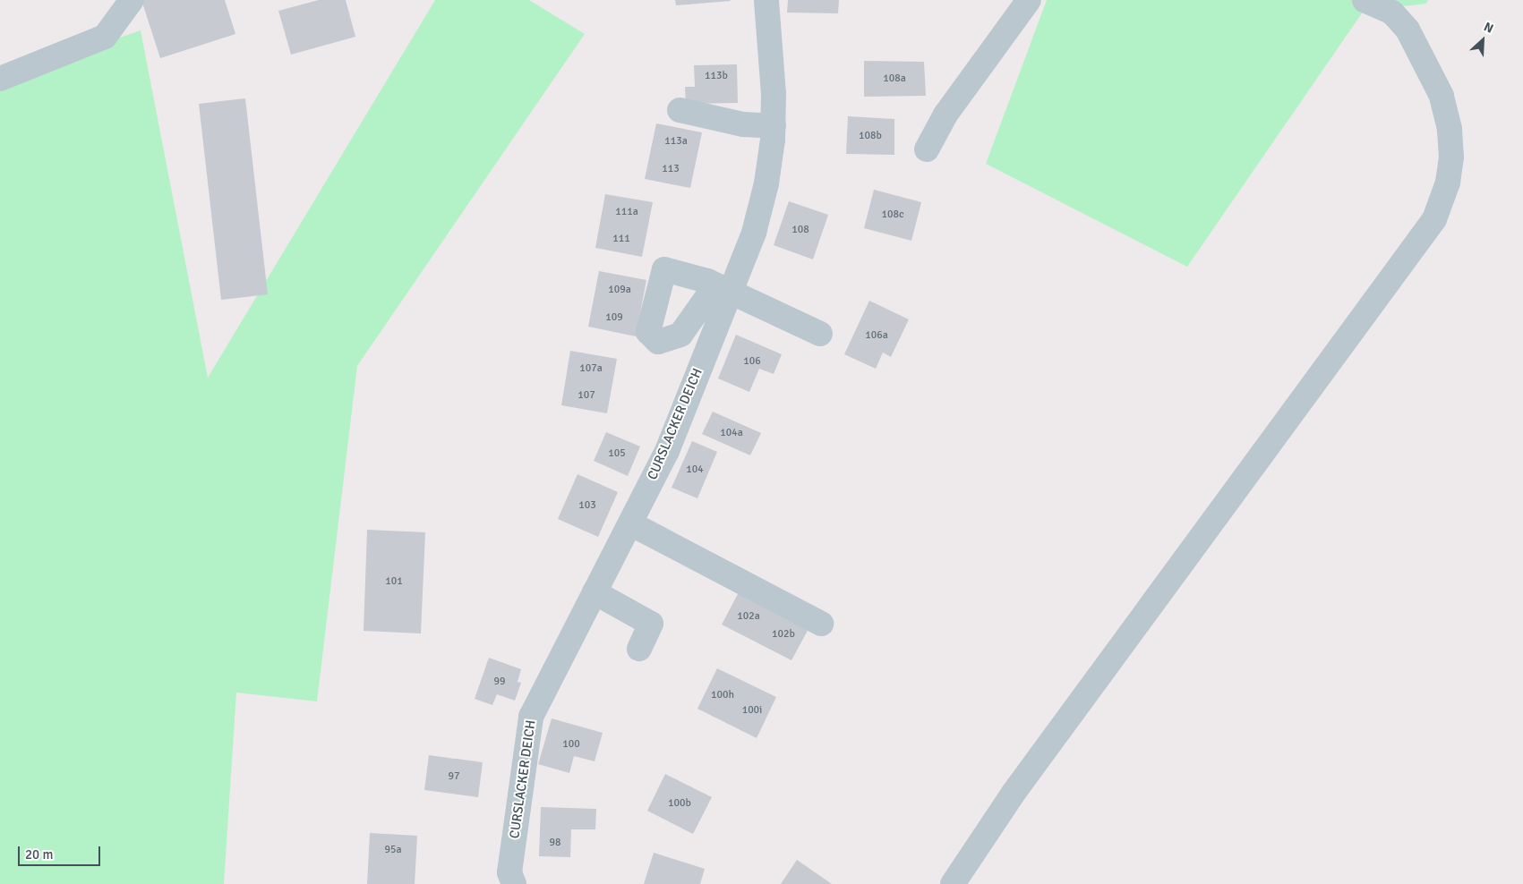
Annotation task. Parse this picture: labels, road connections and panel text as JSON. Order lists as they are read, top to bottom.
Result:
{
  "streets": {
    "street": ["CURSLACKER DEICH"]
  },
  "house_numbers": [
    "113b",
    "108a",
    "108b",
    "113a",
    "113",
    "111a",
    "108c",
    "108",
    "111",
    "109a",
    "109",
    "106a",
    "106",
    "107a",
    "107",
    "104a",
    "105",
    "104",
    "103",
    "101",
    "102a",
    "102b",
    "99",
    "100h",
    "100i",
    "100",
    "97",
    "100b",
    "98",
    "95a"
  ],
  "scale_bar": "20 m",
  "north": "top right"
}
